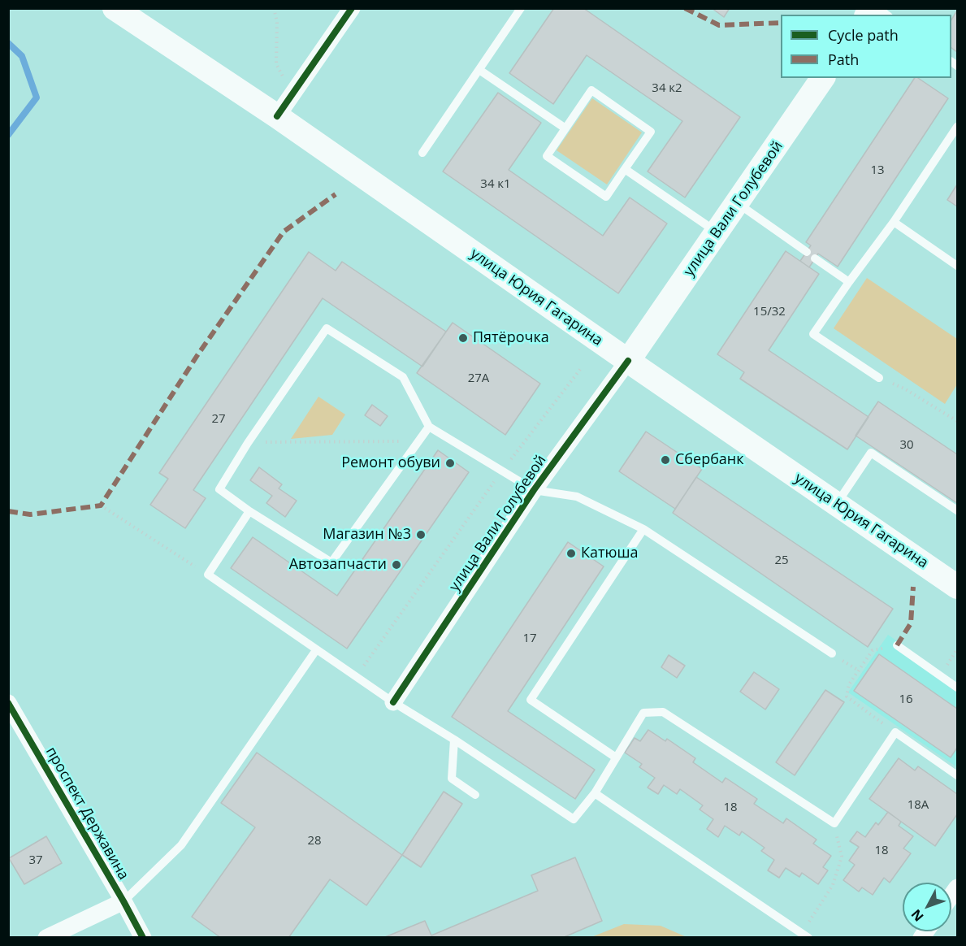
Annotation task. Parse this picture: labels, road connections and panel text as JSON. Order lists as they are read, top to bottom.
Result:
{
  "streets": {
    "main road": ["улица Вали Голубевой", "улица Юрия Гагарина"],
    "street": ["проспект Державина"]
  },
  "crossings": [
    ["улица Вали Голубевой", "улица Юрия Гагарина"]
  ],
  "places": [
    "Пятёрочка",
    "Сбербанк",
    "Ремонт обуви",
    "Магазин №3",
    "Катюша",
    "Автозапчасти"
  ],
  "house_numbers": [
    "34 к2",
    "13",
    "34 к1",
    "15/32",
    "27А",
    "27",
    "30",
    "25",
    "17",
    "16",
    "18А",
    "18",
    "28",
    "18",
    "37"
  ],
  "legend": ["Cycle path", "Path"],
  "north": "bottom left"
}
